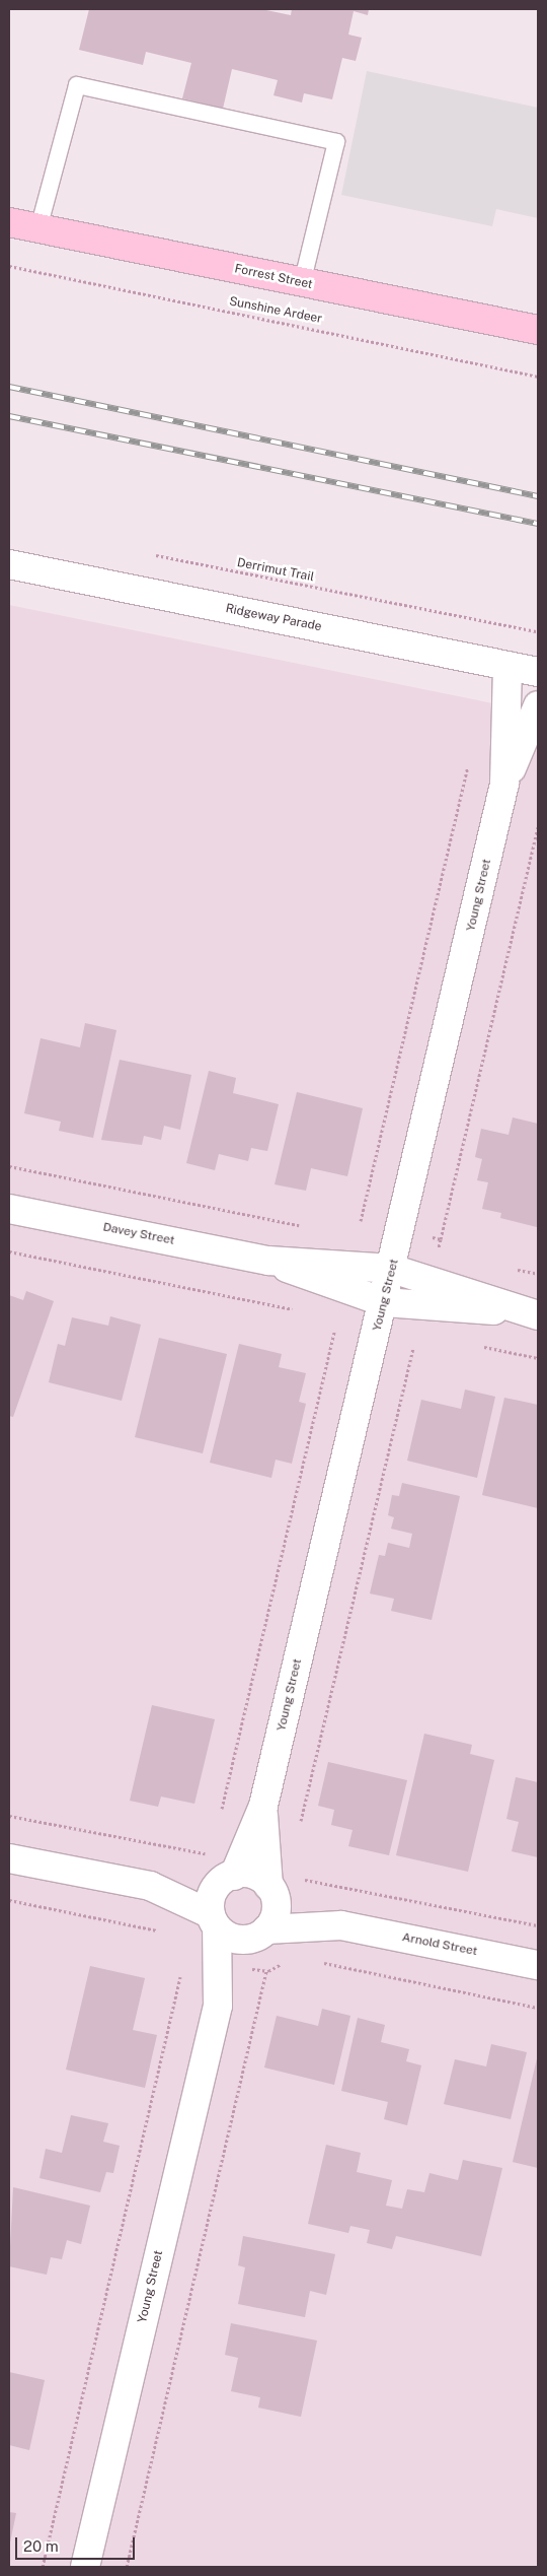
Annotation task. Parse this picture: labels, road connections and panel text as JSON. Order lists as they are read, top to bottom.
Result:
{
  "streets": {
    "street": [
      "Forrest Street",
      "Ridgeway Parade",
      "Young Street",
      "Davey Street",
      "Arnold Street"
    ],
    "path": ["Sunshine Ardeer", "Derrimut Trail"]
  },
  "crossings": [
    ["Ridgeway Parade", "Young Street"],
    ["Young Street", "Davey Street"],
    ["Young Street", "Arnold Street"]
  ],
  "scale_bar": "20 m"
}
